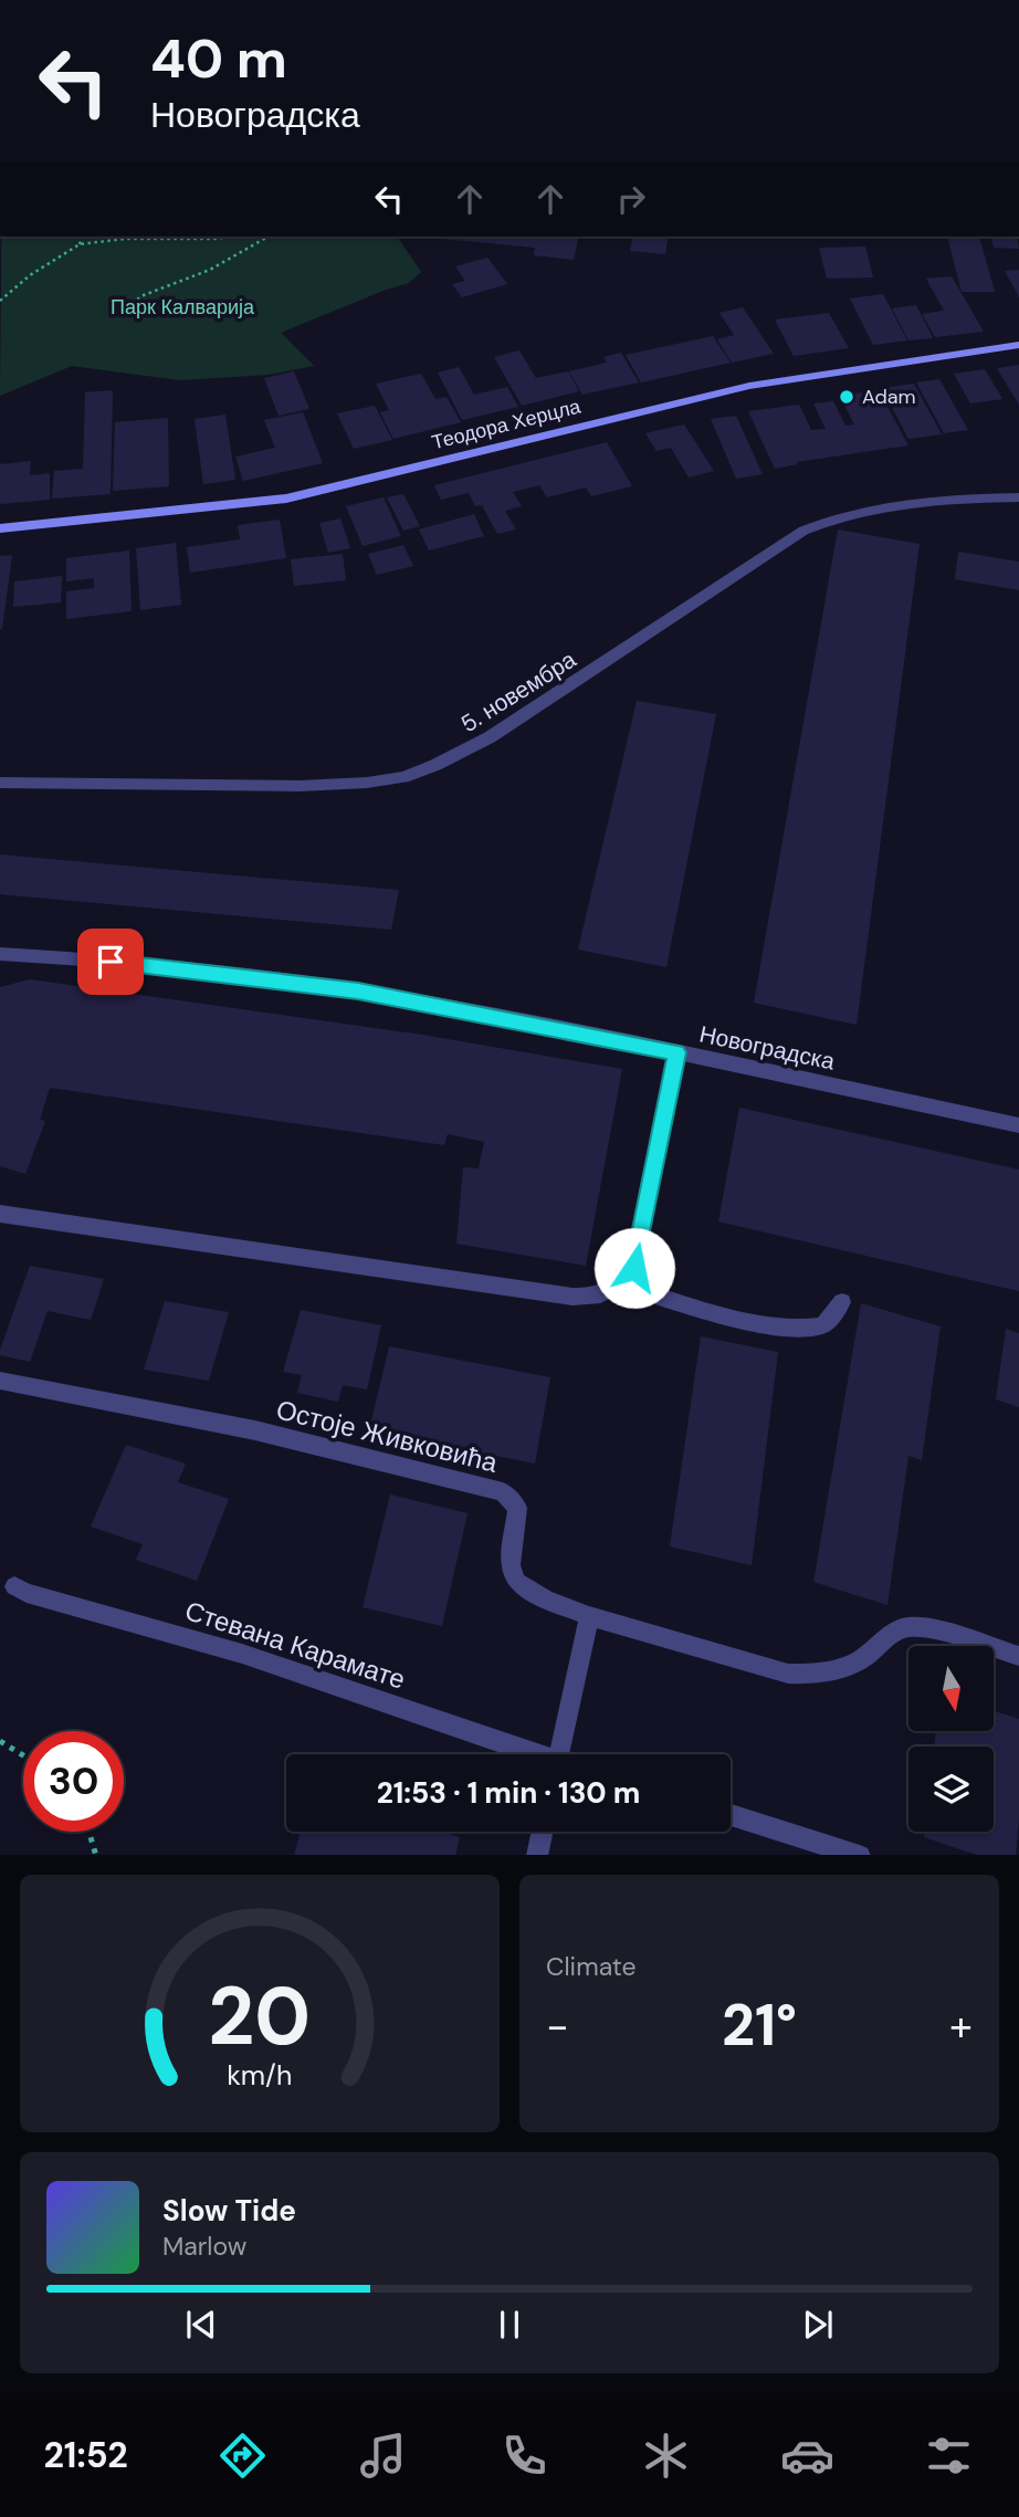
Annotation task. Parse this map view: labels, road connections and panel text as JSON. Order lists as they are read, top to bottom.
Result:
{
  "streets": {
    "main road": ["Теодора Херцла"],
    "street": [
      "5. новембра",
      "Новоградска",
      "Остоје Живковића",
      "Стевана Карамате"
    ]
  },
  "parks": ["Парк Калварија"],
  "places": ["Adam"],
  "north": "bottom",
  "page": {
    "turn": ["40 m", "Новоградска"],
    "limit": "30",
    "trip": "21:53 · 1 min · 130 m",
    "tile": "Climate",
    "heat": ["−", "21°", "+"],
    "song": ["Slow Tide", "Marlow"],
    "tabs": "21:52",
    "gauge": ["20", "km/h"]
  }
}
